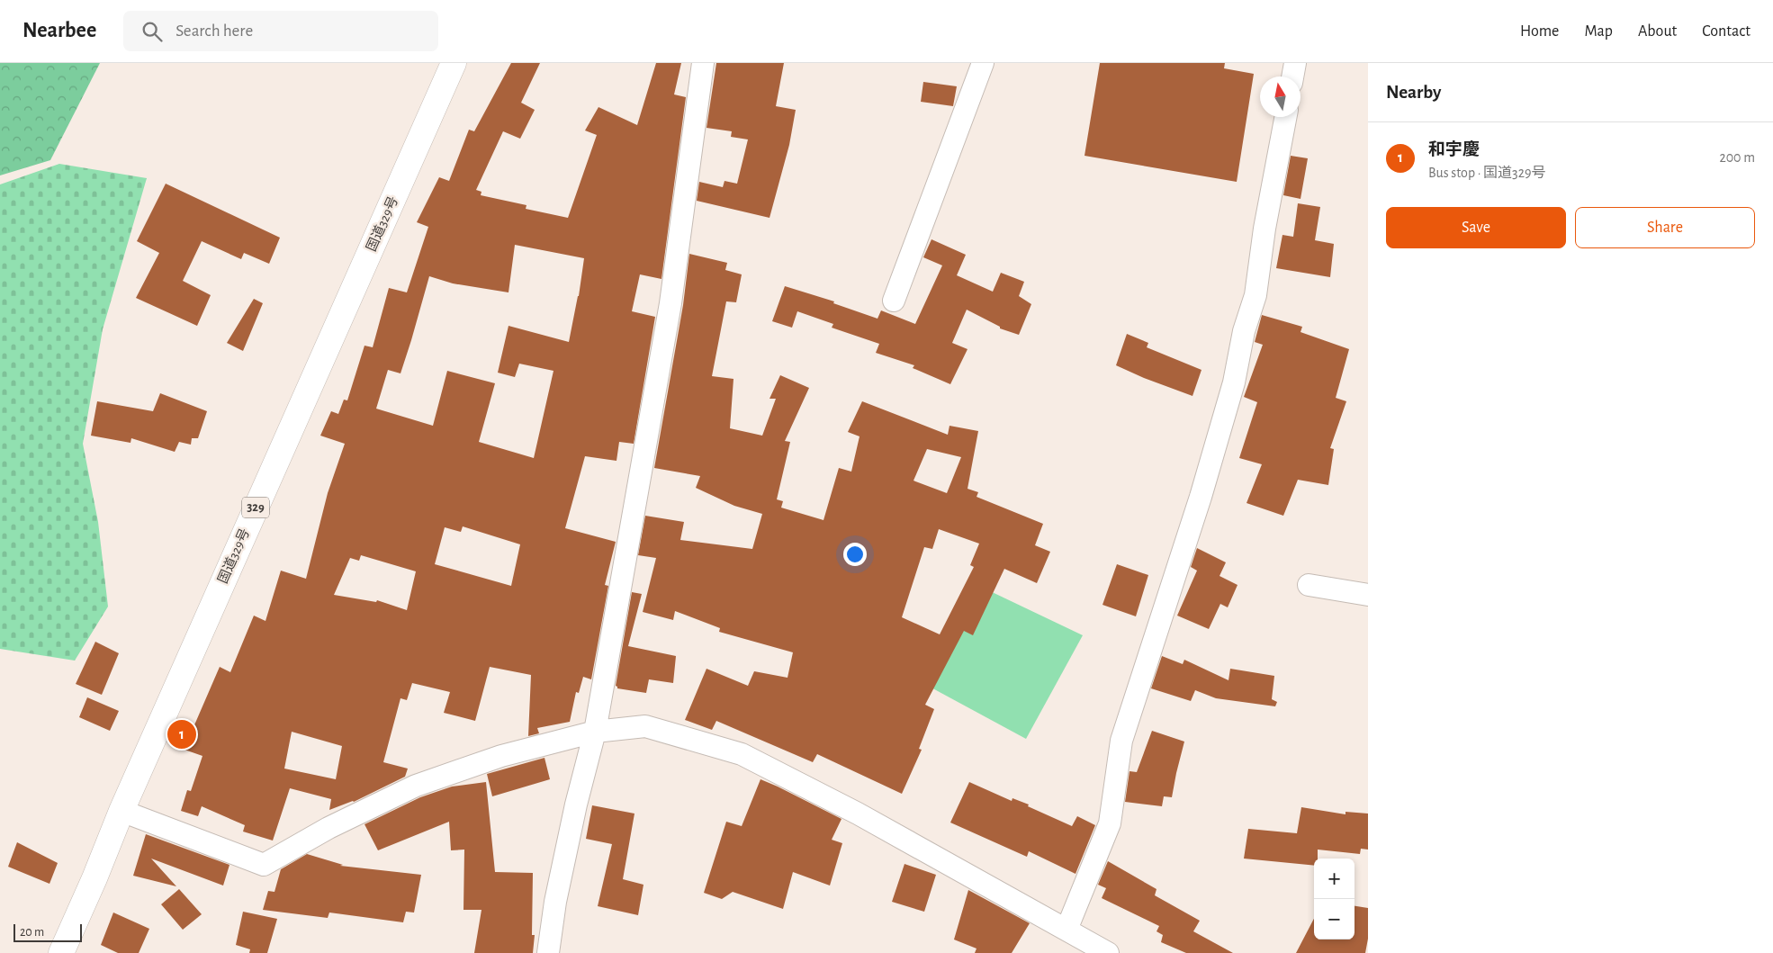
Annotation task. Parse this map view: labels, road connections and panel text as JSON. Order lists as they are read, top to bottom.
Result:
{
  "streets": {
    "highway": ["国道329号", "329"]
  },
  "scale_bar": "20 m",
  "north": "top",
  "page": {
    "header": "Nearbee",
    "search": "Search here",
    "nav": [
      "Home",
      "Map",
      "About",
      "Contact"
    ],
    "heading": "Nearby",
    "list": [
      {
        "mark": "1",
        "name": "和宇慶",
        "note": "Bus stop · 国道329号",
        "value": "200 m"
      }
    ],
    "buttons": ["Save", "Share"],
    "pins": "1",
    "map_buttons": ["+", "−"],
    "scale": "20 m"
  }
}
